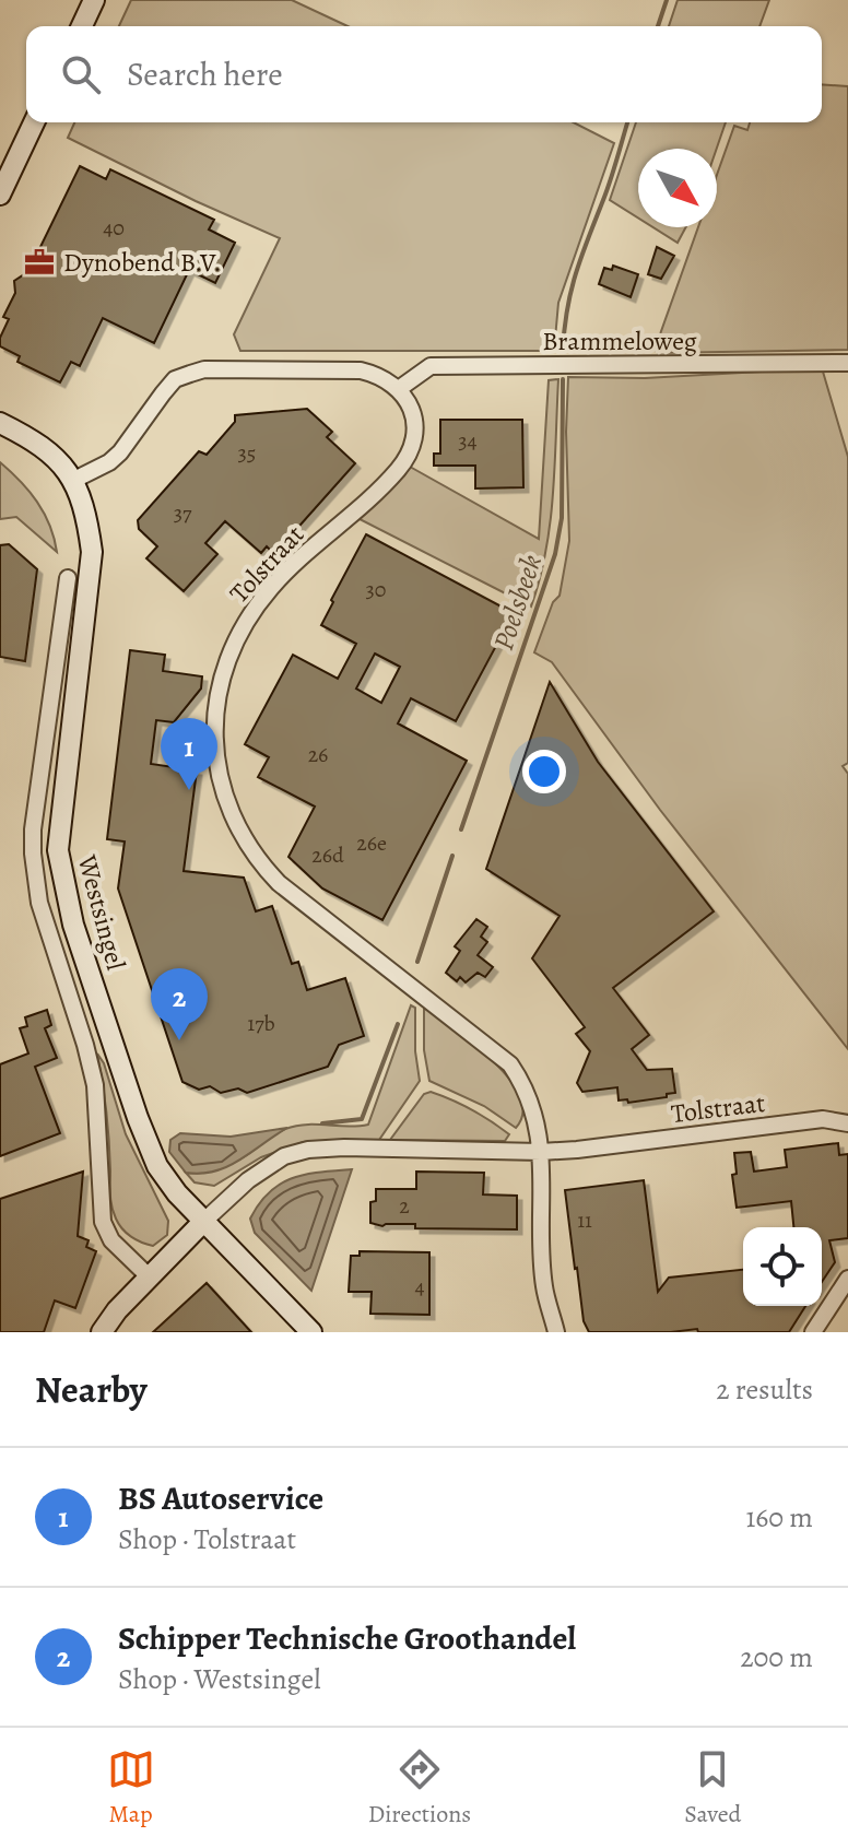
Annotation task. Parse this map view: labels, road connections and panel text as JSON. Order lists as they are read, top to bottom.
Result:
{
  "streets": {
    "main road": ["Westsingel"],
    "street": ["Brammeloweg", "Tolstraat"]
  },
  "crossings": [
    ["Brammeloweg", "Tolstraat"],
    ["Tolstraat", "Westsingel"]
  ],
  "water": ["Poelsbeek"],
  "places": {
    "office": ["Dynobend B.V."]
  },
  "house_numbers": [
    "40",
    "34",
    "35",
    "37",
    "30",
    "26",
    "26e",
    "26d",
    "17b",
    "2",
    "11",
    "4"
  ],
  "north": "bottom right",
  "page": {
    "search": "Search here",
    "pins": ["1", "2"],
    "heading": ["Nearby", "2 results"],
    "list": [
      {
        "mark": "1",
        "name": "BS Autoservice",
        "note": "Shop · Tolstraat",
        "value": "160 m"
      },
      {
        "mark": "2",
        "name": "Schipper Technische Groothandel",
        "note": "Shop · Westsingel",
        "value": "200 m"
      }
    ],
    "nav": ["Map", "Directions", "Saved"]
  }
}
